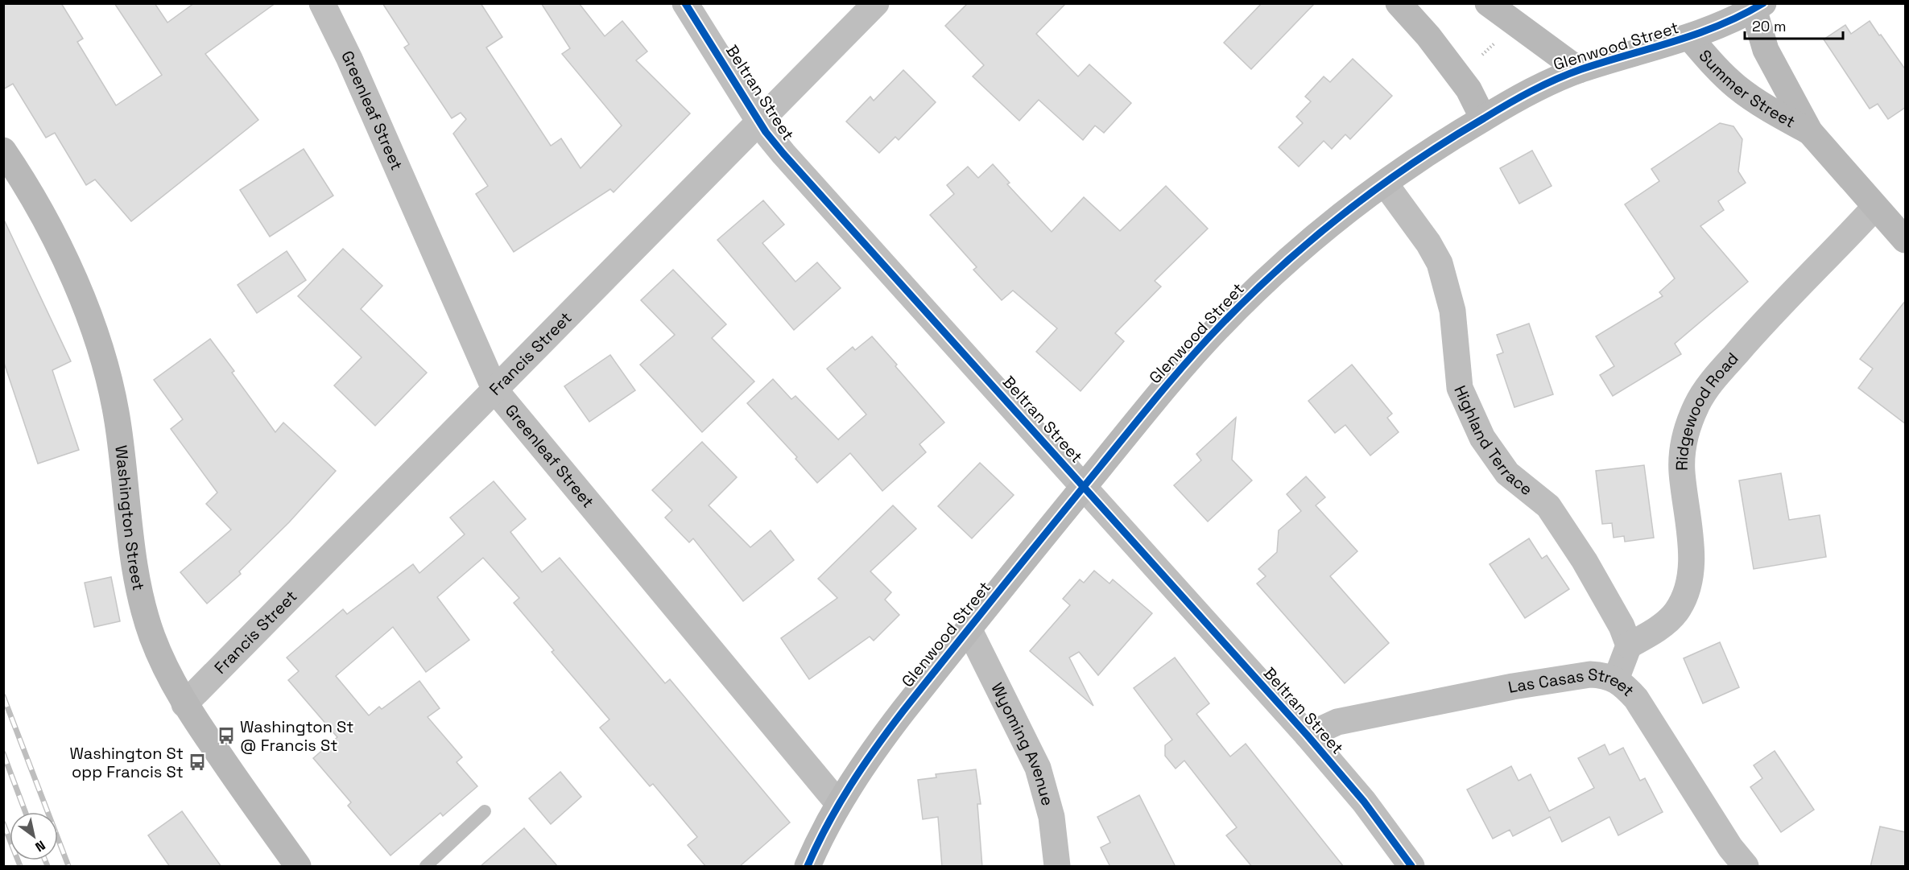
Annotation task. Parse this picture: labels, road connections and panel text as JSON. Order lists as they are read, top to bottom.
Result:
{
  "streets": {
    "street": [
      "Glenwood Street",
      "Summer Street",
      "Beltran Street",
      "Greenleaf Street",
      "Francis Street",
      "Ridgewood Road",
      "Highland Terrace",
      "Washington Street",
      "Las Casas Street",
      "Wyoming Avenue"
    ]
  },
  "crossings": [
    ["Glenwood Street", "Summer Street"],
    ["Glenwood Street", "Beltran Street"],
    ["Glenwood Street", "Greenleaf Street"],
    ["Glenwood Street", "Highland Terrace"],
    ["Glenwood Street", "Wyoming Avenue"],
    ["Summer Street", "Ridgewood Road"],
    ["Beltran Street", "Francis Street"],
    ["Beltran Street", "Las Casas Street"],
    ["Greenleaf Street", "Francis Street"],
    ["Francis Street", "Washington Street"],
    ["Ridgewood Road", "Highland Terrace"]
  ],
  "places": {
    "bus stop": ["Washington St @ Francis St", "Washington St opp Francis St"]
  },
  "scale_bar": "20 m",
  "north": "bottom right"
}
